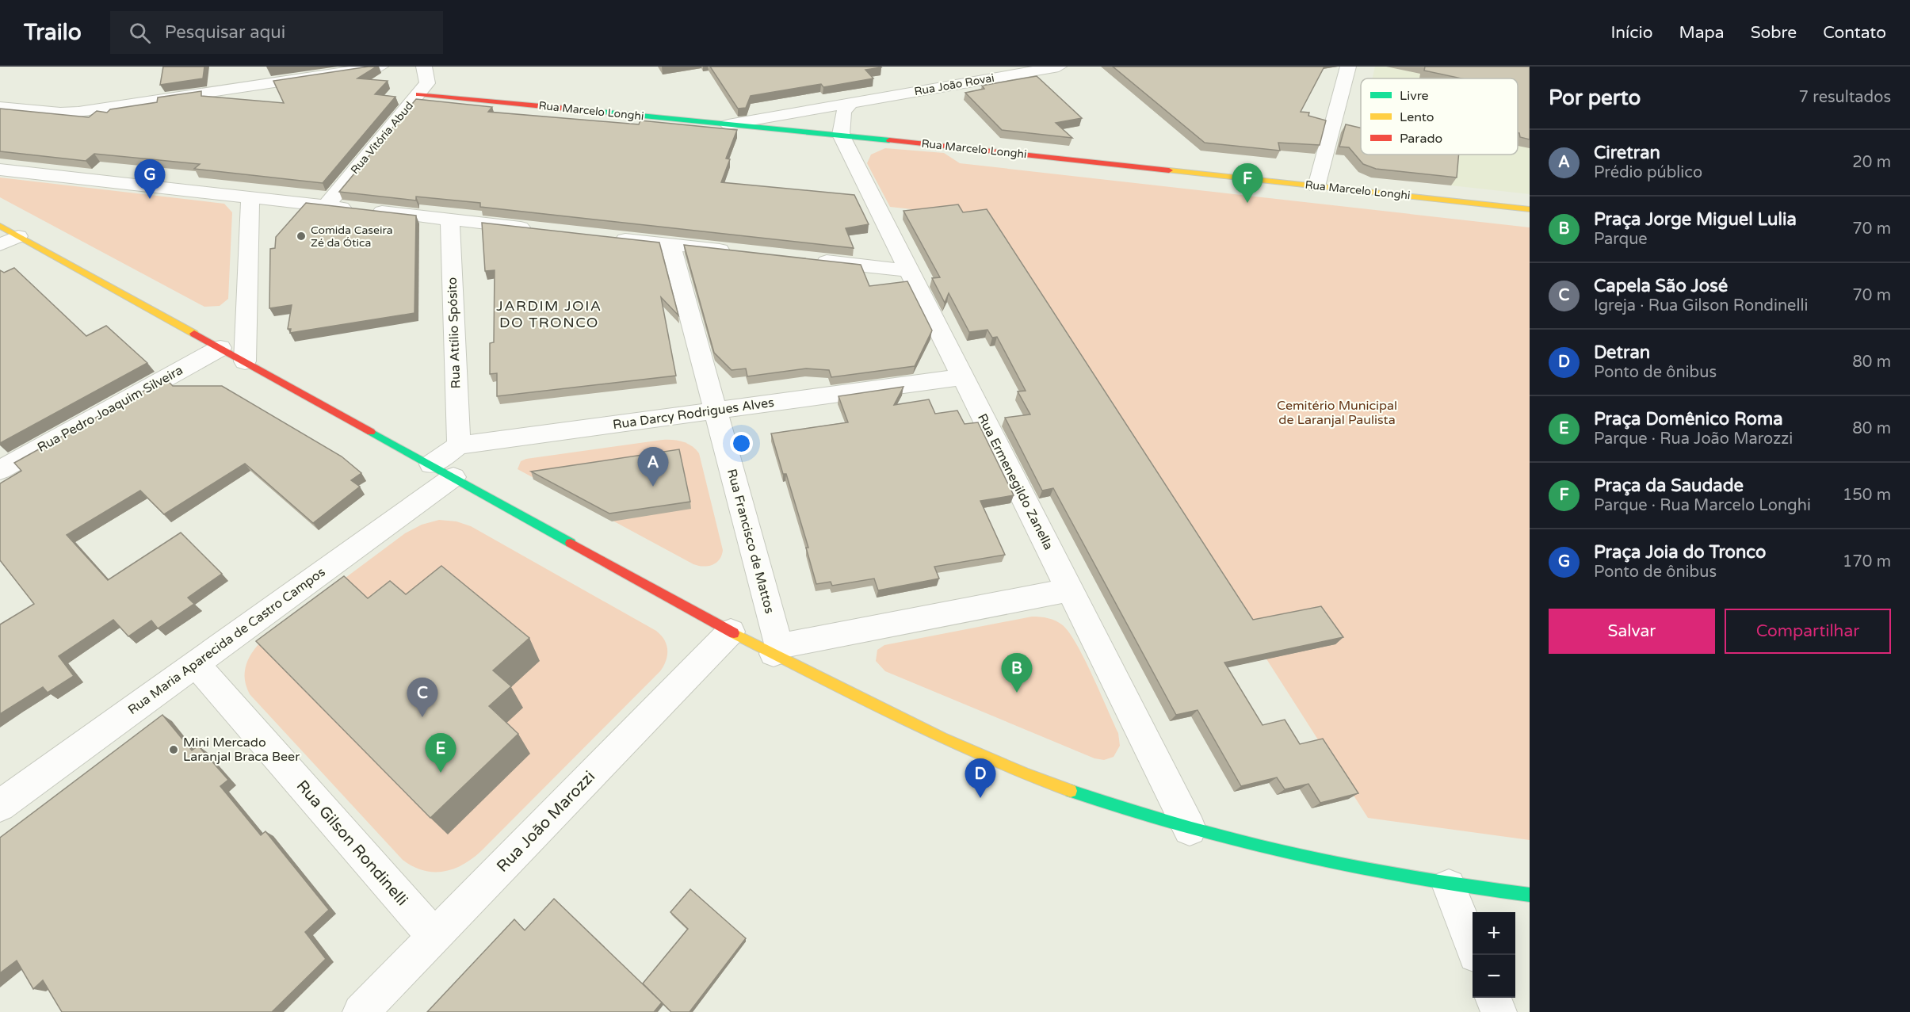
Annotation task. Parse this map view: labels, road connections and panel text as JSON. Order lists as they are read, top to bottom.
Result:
{
  "streets": {
    "street": [
      "Rua João Rovai",
      "Rua Marcelo Longhi",
      "Rua Vitória Abud",
      "Rua Attílio Spósito",
      "Rua Pedro Joaquim Silveira",
      "Rua Darcy Rodrigues Alves",
      "Rua Ermenegildo Zanella",
      "Rua Francisco de Mattos",
      "Rua Maria Aparecida de Castro Campos",
      "Rua João Marozzi",
      "Rua Gilson Rondinelli"
    ]
  },
  "crossings": [
    ["Rua João Rovai", "Rua Marcelo Longhi"],
    ["Rua Marcelo Longhi", "Rua Vitória Abud"],
    ["Rua Marcelo Longhi", "Rua Ermenegildo Zanella"],
    ["Rua Attílio Spósito", "Rua Darcy Rodrigues Alves"],
    ["Rua Darcy Rodrigues Alves", "Rua Ermenegildo Zanella"],
    ["Rua Darcy Rodrigues Alves", "Rua Francisco de Mattos"],
    ["Rua Darcy Rodrigues Alves", "Rua Maria Aparecida de Castro Campos"],
    ["Rua Maria Aparecida de Castro Campos", "Rua Gilson Rondinelli"],
    ["Rua João Marozzi", "Rua Gilson Rondinelli"]
  ],
  "districts": ["JARDIM JOIA DO TRONCO"],
  "parks": ["Cemitério Municipal de Laranjal Paulista"],
  "places": ["Comida Caseira Zé da Ótica", "Mini Mercado Laranjal Braca Beer"],
  "legend": ["Livre", "Lento", "Parado"],
  "page": {
    "header": "Trailo",
    "search": "Pesquisar aqui",
    "nav": [
      "Início",
      "Mapa",
      "Sobre",
      "Contato"
    ],
    "heading": ["Por perto", "7 resultados"],
    "list": [
      {
        "mark": "A",
        "name": "Ciretran",
        "note": "Prédio público",
        "value": "20 m"
      },
      {
        "mark": "B",
        "name": "Praça Jorge Miguel Lulia",
        "note": "Parque",
        "value": "70 m"
      },
      {
        "mark": "C",
        "name": "Capela São José",
        "note": "Igreja · Rua Gilson Rondinelli",
        "value": "70 m"
      },
      {
        "mark": "D",
        "name": "Detran",
        "note": "Ponto de ônibus",
        "value": "80 m"
      },
      {
        "mark": "E",
        "name": "Praça Domênico Roma",
        "note": "Parque · Rua João Marozzi",
        "value": "80 m"
      },
      {
        "mark": "F",
        "name": "Praça da Saudade",
        "note": "Parque · Rua Marcelo Longhi",
        "value": "150 m"
      },
      {
        "mark": "G",
        "name": "Praça Joia do Tronco",
        "note": "Ponto de ônibus",
        "value": "170 m"
      }
    ],
    "pins": [
      "G",
      "F",
      "A",
      "B",
      "C",
      "E",
      "D"
    ],
    "buttons": ["Salvar", "Compartilhar"],
    "map_buttons": ["+", "−"]
  }
}
